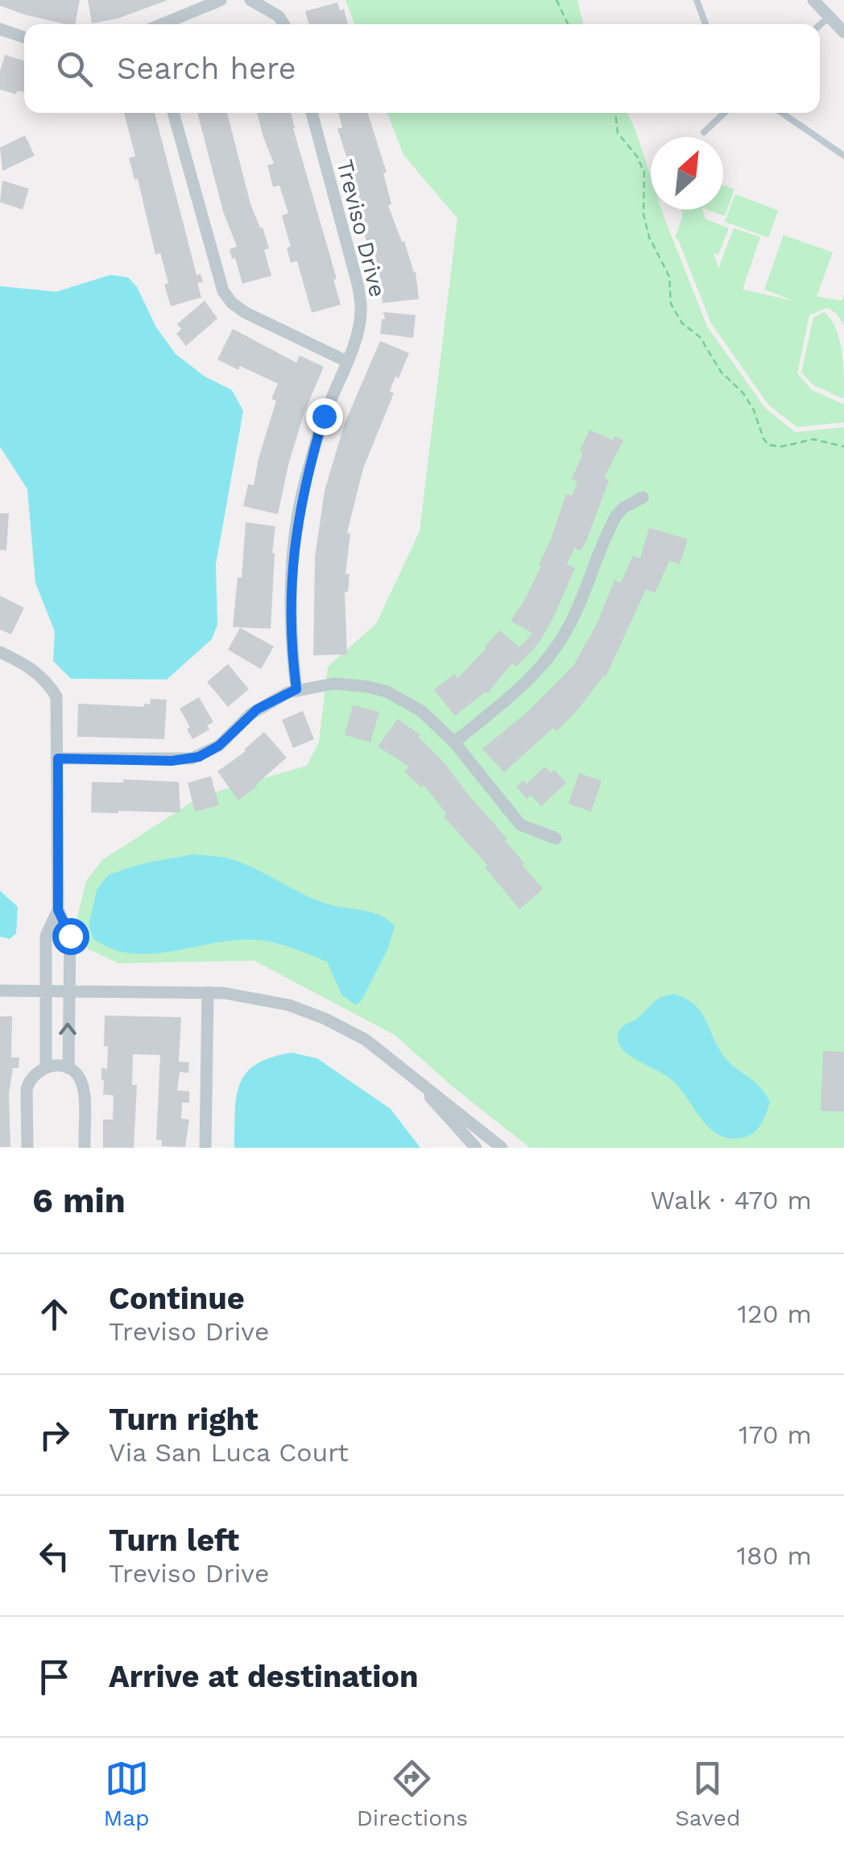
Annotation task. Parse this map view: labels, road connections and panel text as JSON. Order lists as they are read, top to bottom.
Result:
{
  "streets": {
    "street": ["Treviso Drive"]
  },
  "north": "top right",
  "page": {
    "search": "Search here",
    "heading": ["6 min", "Walk · 470 m"],
    "list": [
      ["Continue", "Treviso Drive", "120 m"],
      ["Turn right", "Via San Luca Court", "170 m"],
      ["Turn left", "Treviso Drive", "180 m"],
      "Arrive at destination"
    ],
    "nav": ["Map", "Directions", "Saved"]
  }
}
